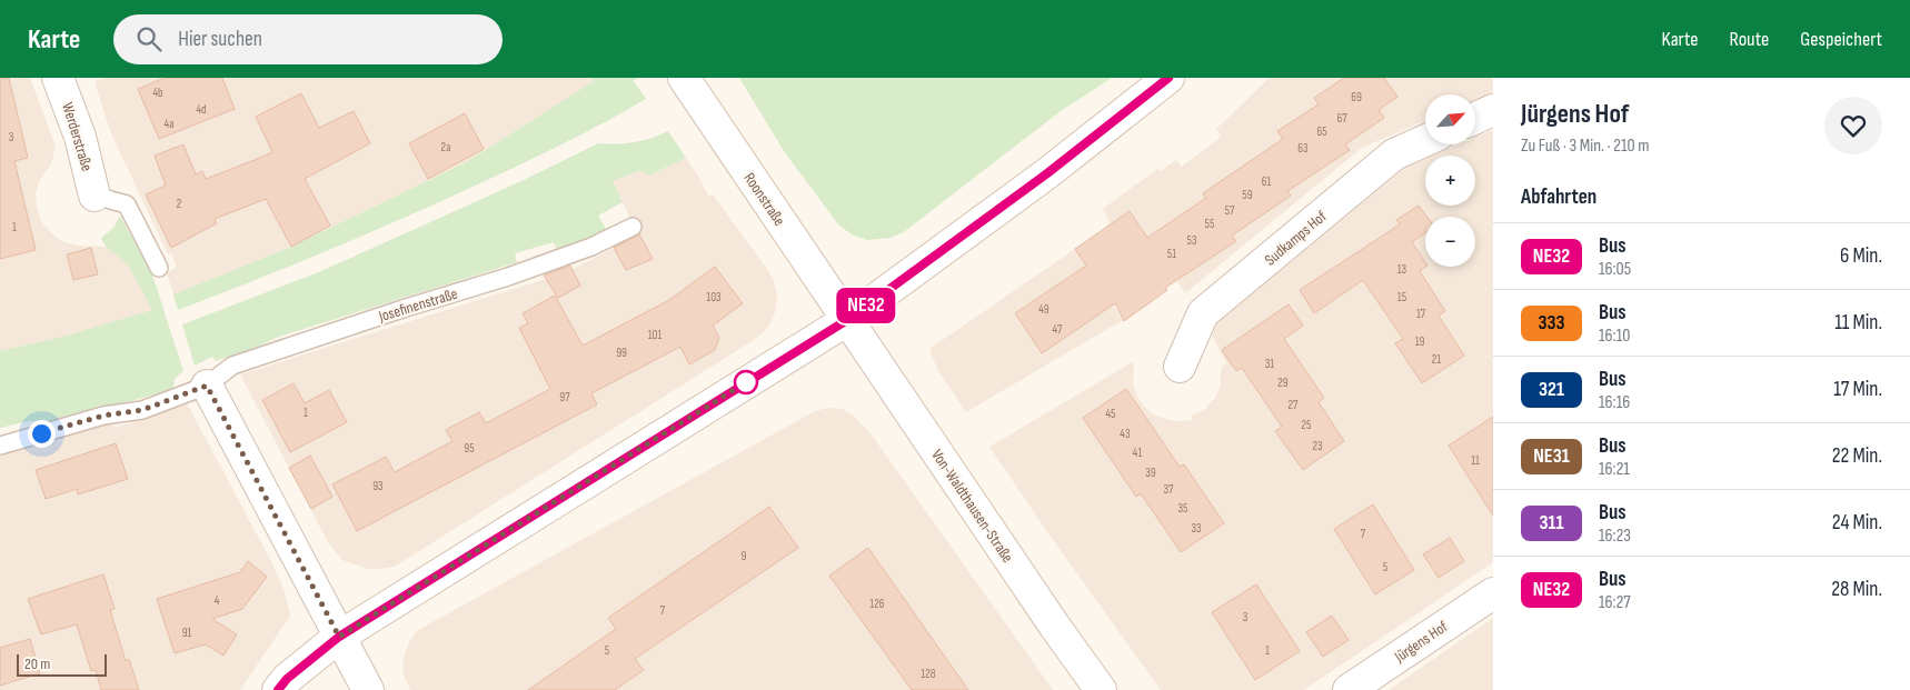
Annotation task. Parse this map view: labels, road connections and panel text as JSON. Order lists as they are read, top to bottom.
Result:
{
  "streets": {
    "street": [
      "Werderstraße",
      "Roonstraße",
      "Sudkamps Hof",
      "Von-Waldthausen-Straße",
      "Jürgens Hof"
    ],
    "lane": ["Josefinenstraße"]
  },
  "crossings": [
    ["Roonstraße", "Von-Waldthausen-Straße"]
  ],
  "lines": ["bus line NE32"],
  "house_numbers": [
    "4b",
    "69",
    "4d",
    "67",
    "4a",
    "65",
    "3",
    "2a",
    "63",
    "61",
    "59",
    "2",
    "57",
    "55",
    "1",
    "53",
    "51",
    "13",
    "103",
    "15",
    "49",
    "17",
    "47",
    "101",
    "19",
    "99",
    "21",
    "31",
    "29",
    "97",
    "27",
    "1",
    "45",
    "25",
    "43",
    "23",
    "95",
    "41",
    "11",
    "39",
    "93",
    "37",
    "35",
    "33",
    "7",
    "9",
    "5",
    "4",
    "126",
    "7",
    "3",
    "91",
    "5",
    "1",
    "128"
  ],
  "scale_bar": "20 m",
  "north": "top right",
  "page": {
    "header": "Karte",
    "search": "Hier suchen",
    "nav": ["Karte", "Route", "Gespeichert"],
    "on_map": "NE32",
    "heading": [
      ["Jürgens Hof", "Zu Fuß · 3 Min. · 210 m"],
      "Abfahrten"
    ],
    "map_buttons": ["+", "−"],
    "list": [
      {
        "mark": "NE32",
        "name": "Bus",
        "note": "16:05",
        "value": "6 Min."
      },
      {
        "mark": "333",
        "name": "Bus",
        "note": "16:10",
        "value": "11 Min."
      },
      {
        "mark": "321",
        "name": "Bus",
        "note": "16:16",
        "value": "17 Min."
      },
      {
        "mark": "NE31",
        "name": "Bus",
        "note": "16:21",
        "value": "22 Min."
      },
      {
        "mark": "311",
        "name": "Bus",
        "note": "16:23",
        "value": "24 Min."
      },
      {
        "mark": "NE32",
        "name": "Bus",
        "note": "16:27",
        "value": "28 Min."
      }
    ],
    "scale": "20 m"
  }
}
